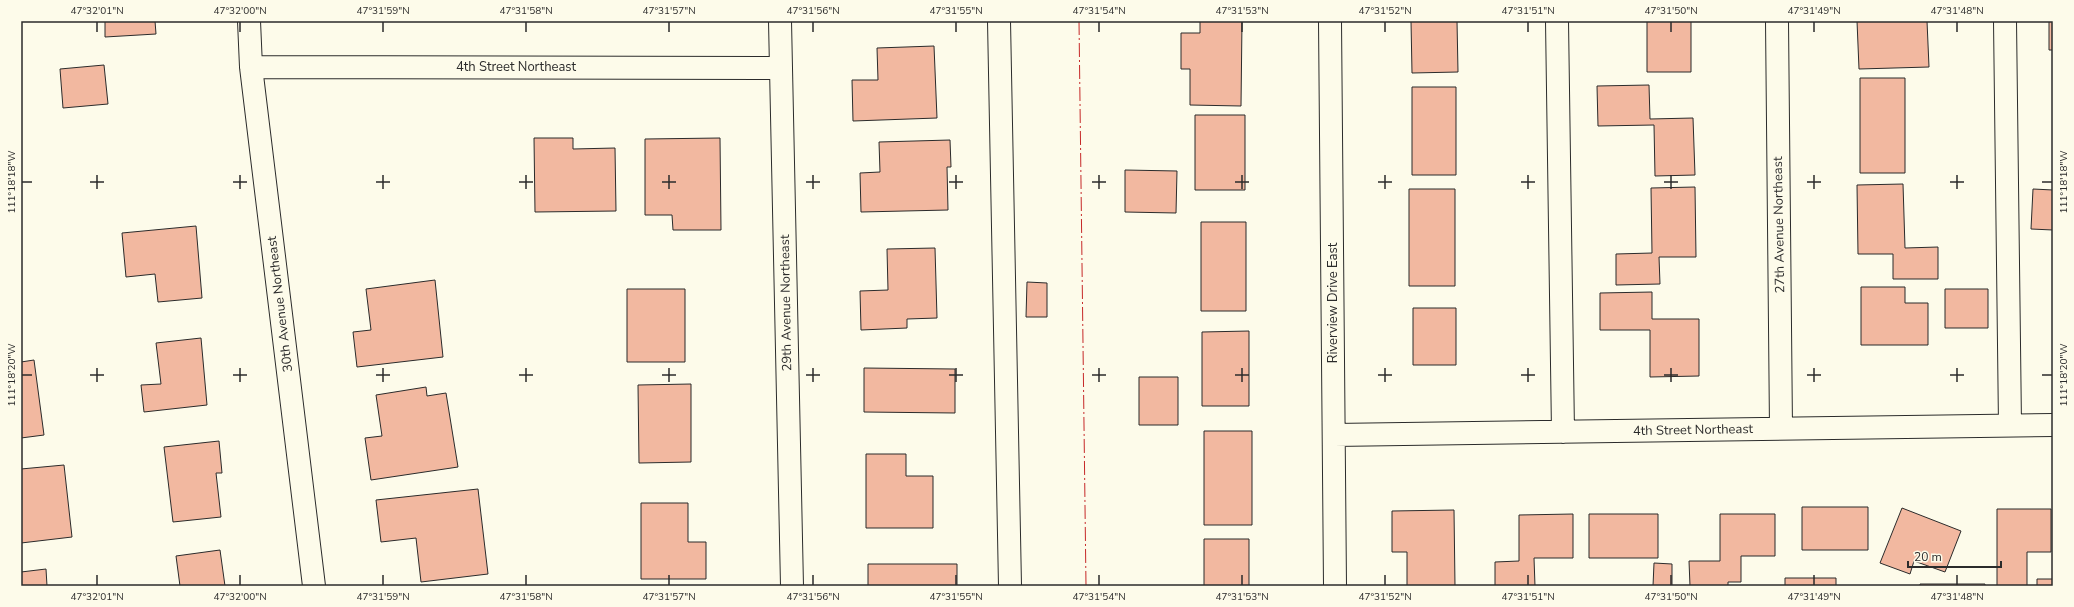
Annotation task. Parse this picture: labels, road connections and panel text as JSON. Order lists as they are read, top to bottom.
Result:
{
  "streets": {
    "street": [
      "4th Street Northeast",
      "27th Avenue Northeast",
      "29th Avenue Northeast",
      "Riverview Drive East",
      "30th Avenue Northeast"
    ]
  },
  "crossings": [
    ["4th Street Northeast", "27th Avenue Northeast"],
    ["4th Street Northeast", "29th Avenue Northeast"],
    ["4th Street Northeast", "Riverview Drive East"],
    ["4th Street Northeast", "30th Avenue Northeast"]
  ],
  "scale_bar": "20 m",
  "coordinates": [
    "47°32'01\"N",
    "47°32'00\"N",
    "47°31'59\"N",
    "47°31'58\"N",
    "47°31'57\"N",
    "47°31'56\"N",
    "47°31'55\"N",
    "47°31'54\"N",
    "47°31'53\"N",
    "47°31'52\"N",
    "47°31'51\"N",
    "47°31'50\"N",
    "47°31'49\"N",
    "47°31'48\"N",
    "111°18'18\"W",
    "111°18'20\"W"
  ]
}
